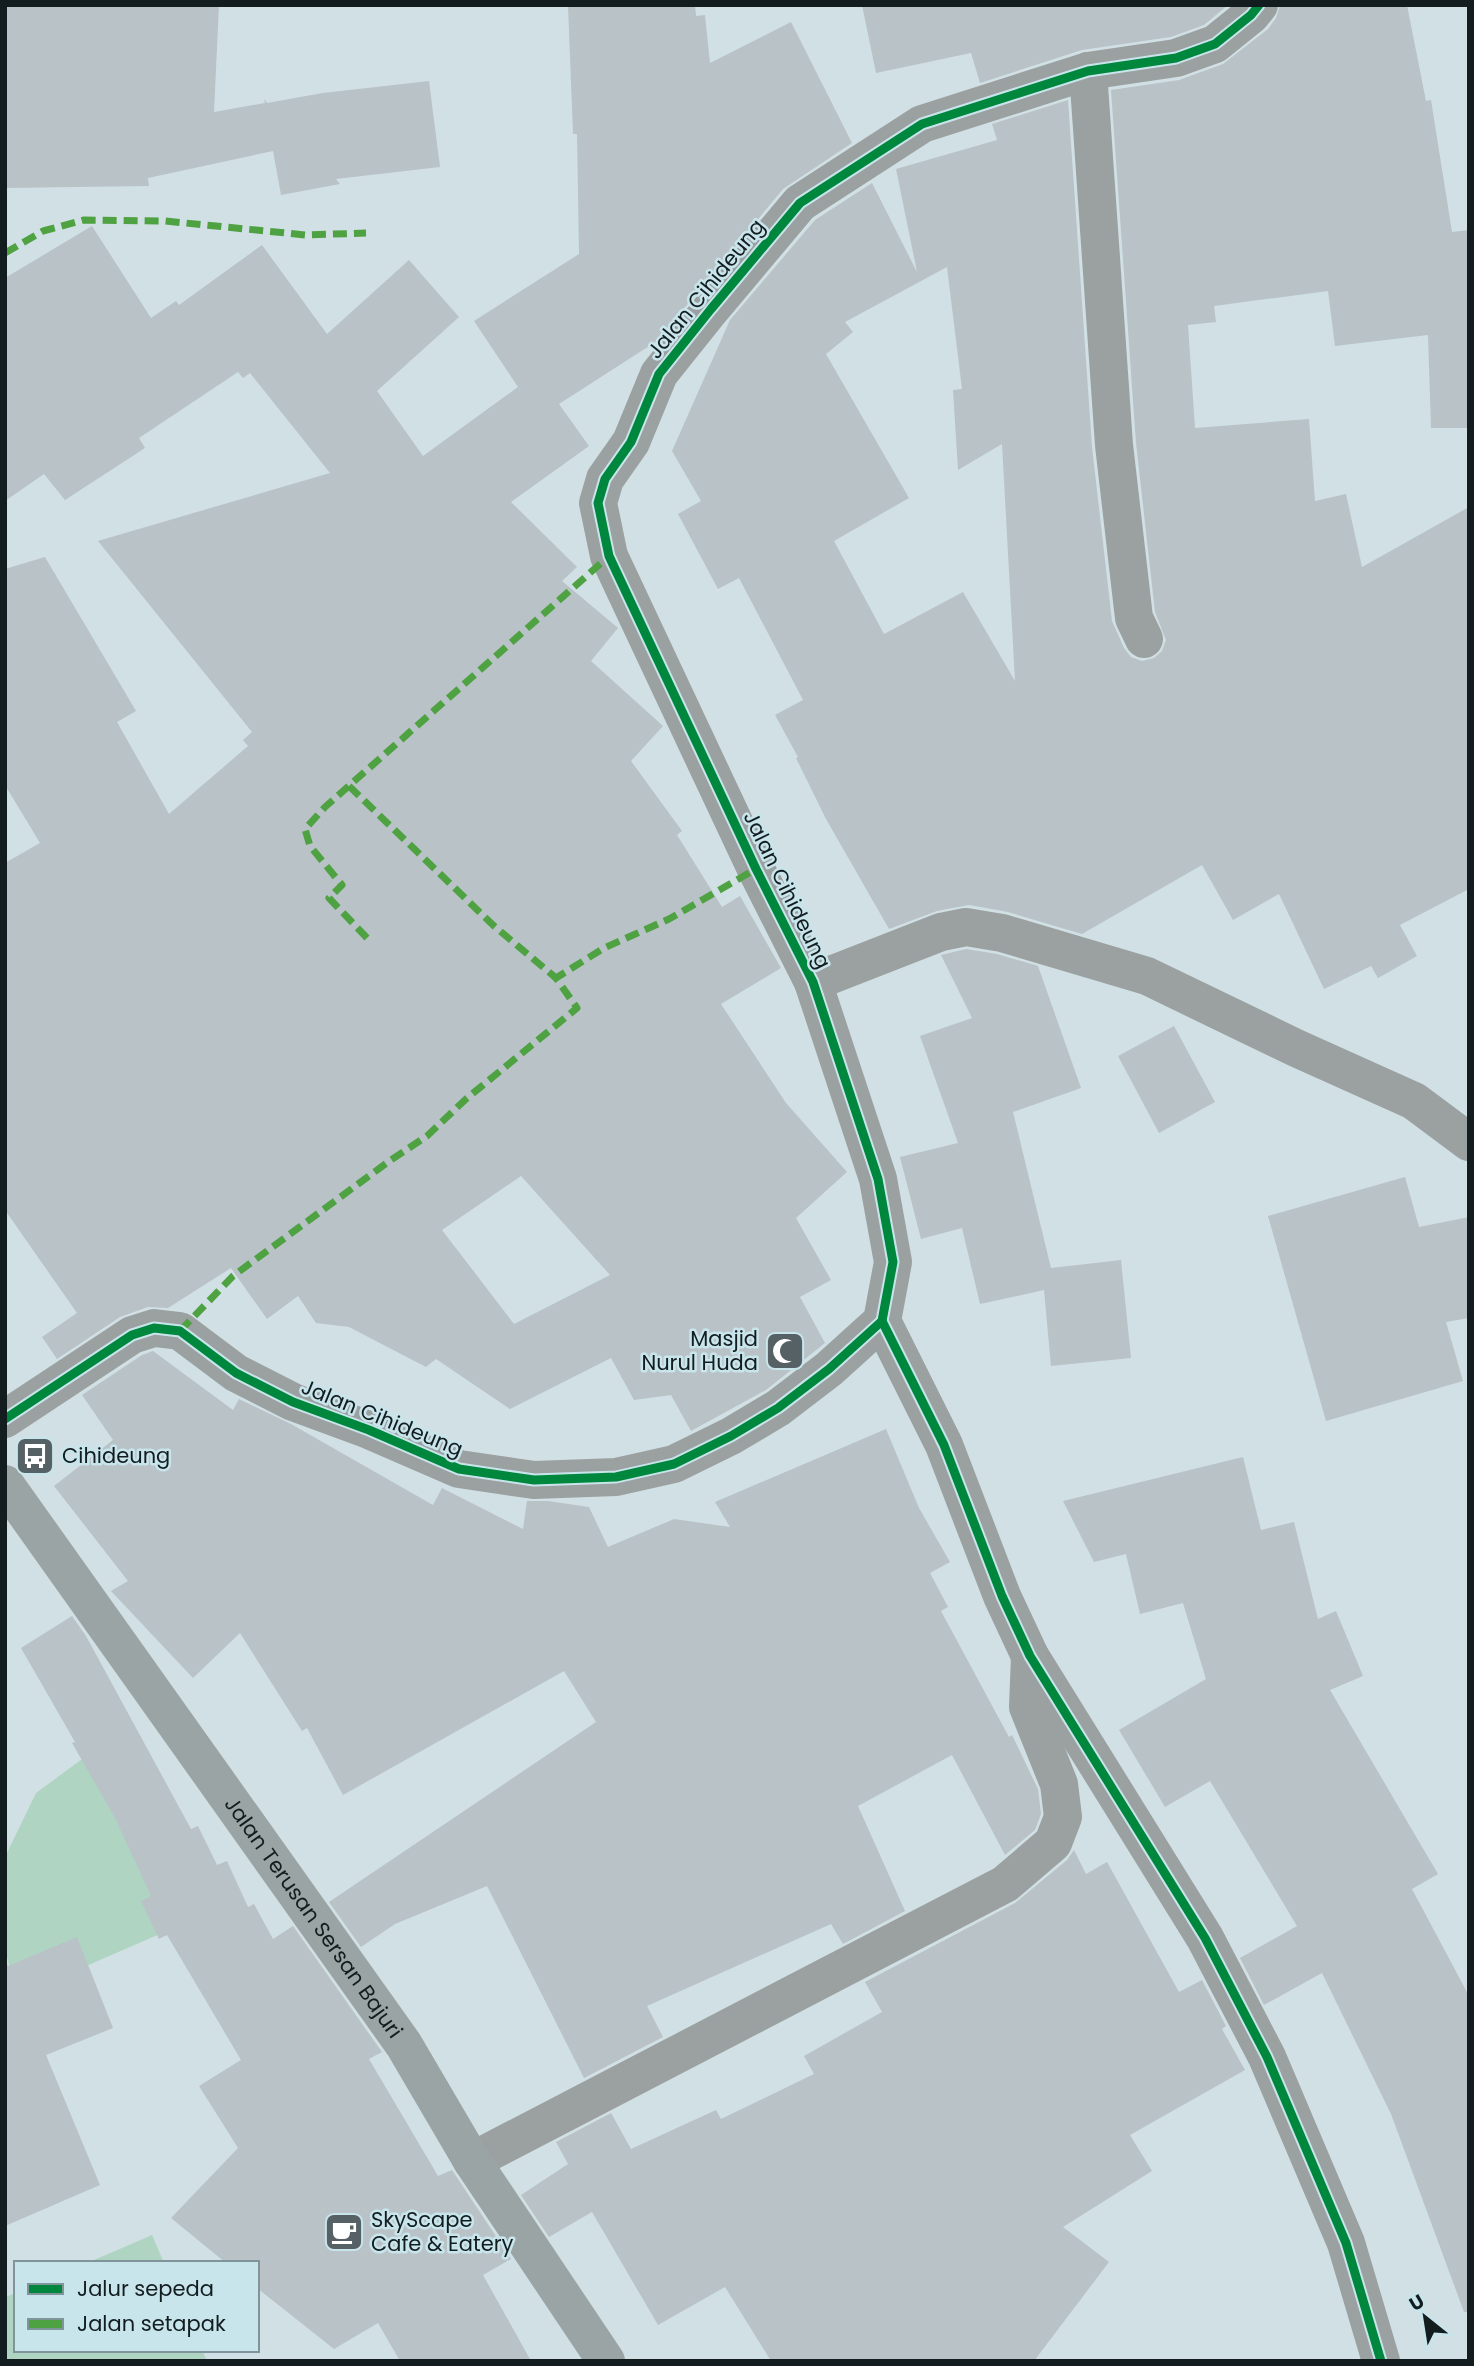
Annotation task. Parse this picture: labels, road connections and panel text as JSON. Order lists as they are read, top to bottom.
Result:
{
  "streets": {
    "main road": ["Jalan Terusan Sersan Bajuri"],
    "street": ["Jalan Cihideung"]
  },
  "places": {
    "mosque": ["Masjid Nurul Huda"],
    "bus stop": ["Cihideung"],
    "cafe": ["SkyScape Cafe & Eatery"]
  },
  "legend": ["Jalur sepeda", "Jalan setapak"],
  "north": "top left"
}
